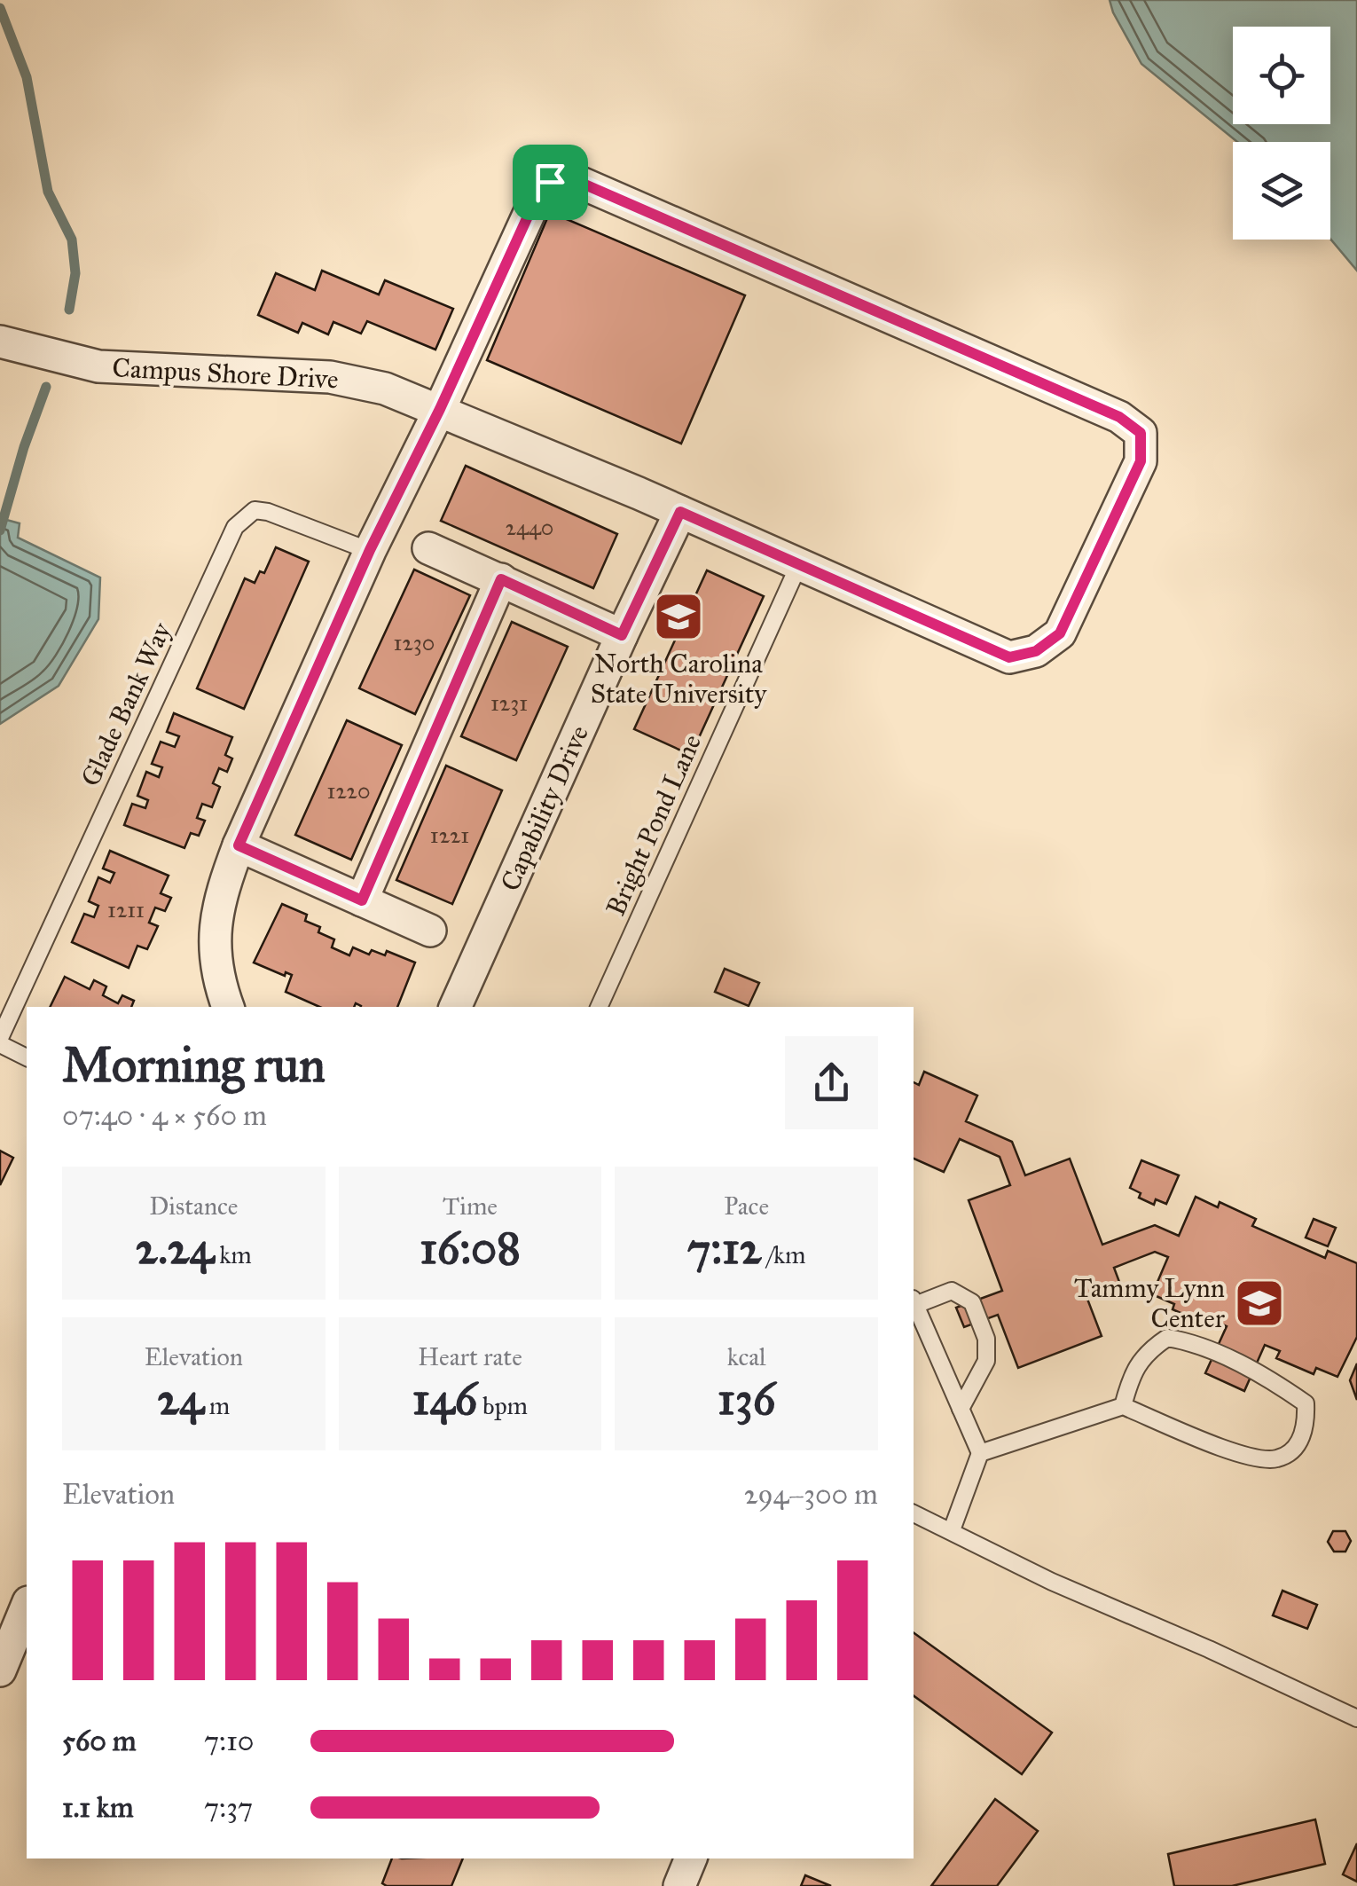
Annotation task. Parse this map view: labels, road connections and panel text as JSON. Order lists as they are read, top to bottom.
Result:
{
  "streets": {
    "street": ["Campus Shore Drive", "Capability Drive"],
    "lane": ["Glade Bank Way", "Bright Pond Lane"]
  },
  "crossings": [
    ["Campus Shore Drive", "Capability Drive"],
    ["Campus Shore Drive", "Bright Pond Lane"]
  ],
  "places": {
    "school or university": ["North Carolina State University", "Tammy Lynn Center"]
  },
  "house_numbers": [
    "2440",
    "1230",
    "1231",
    "1220",
    "1221",
    "1211"
  ],
  "page": {
    "heading": ["Morning run", "07:40 · 4 × 560 m"],
    "stats": [
      ["Distance", "2.24 km"],
      ["Time", "16:08"],
      ["Pace", "7:12 /km"],
      ["Elevation", "24 m"],
      ["Heart rate", "146 bpm"],
      ["kcal", "136"]
    ],
    "chart": ["Elevation", "294–300 m"],
    "list": [
      {
        "name": "560 m",
        "note": "7:10"
      },
      {
        "name": "1.1 km",
        "note": "7:37"
      }
    ]
  }
}
